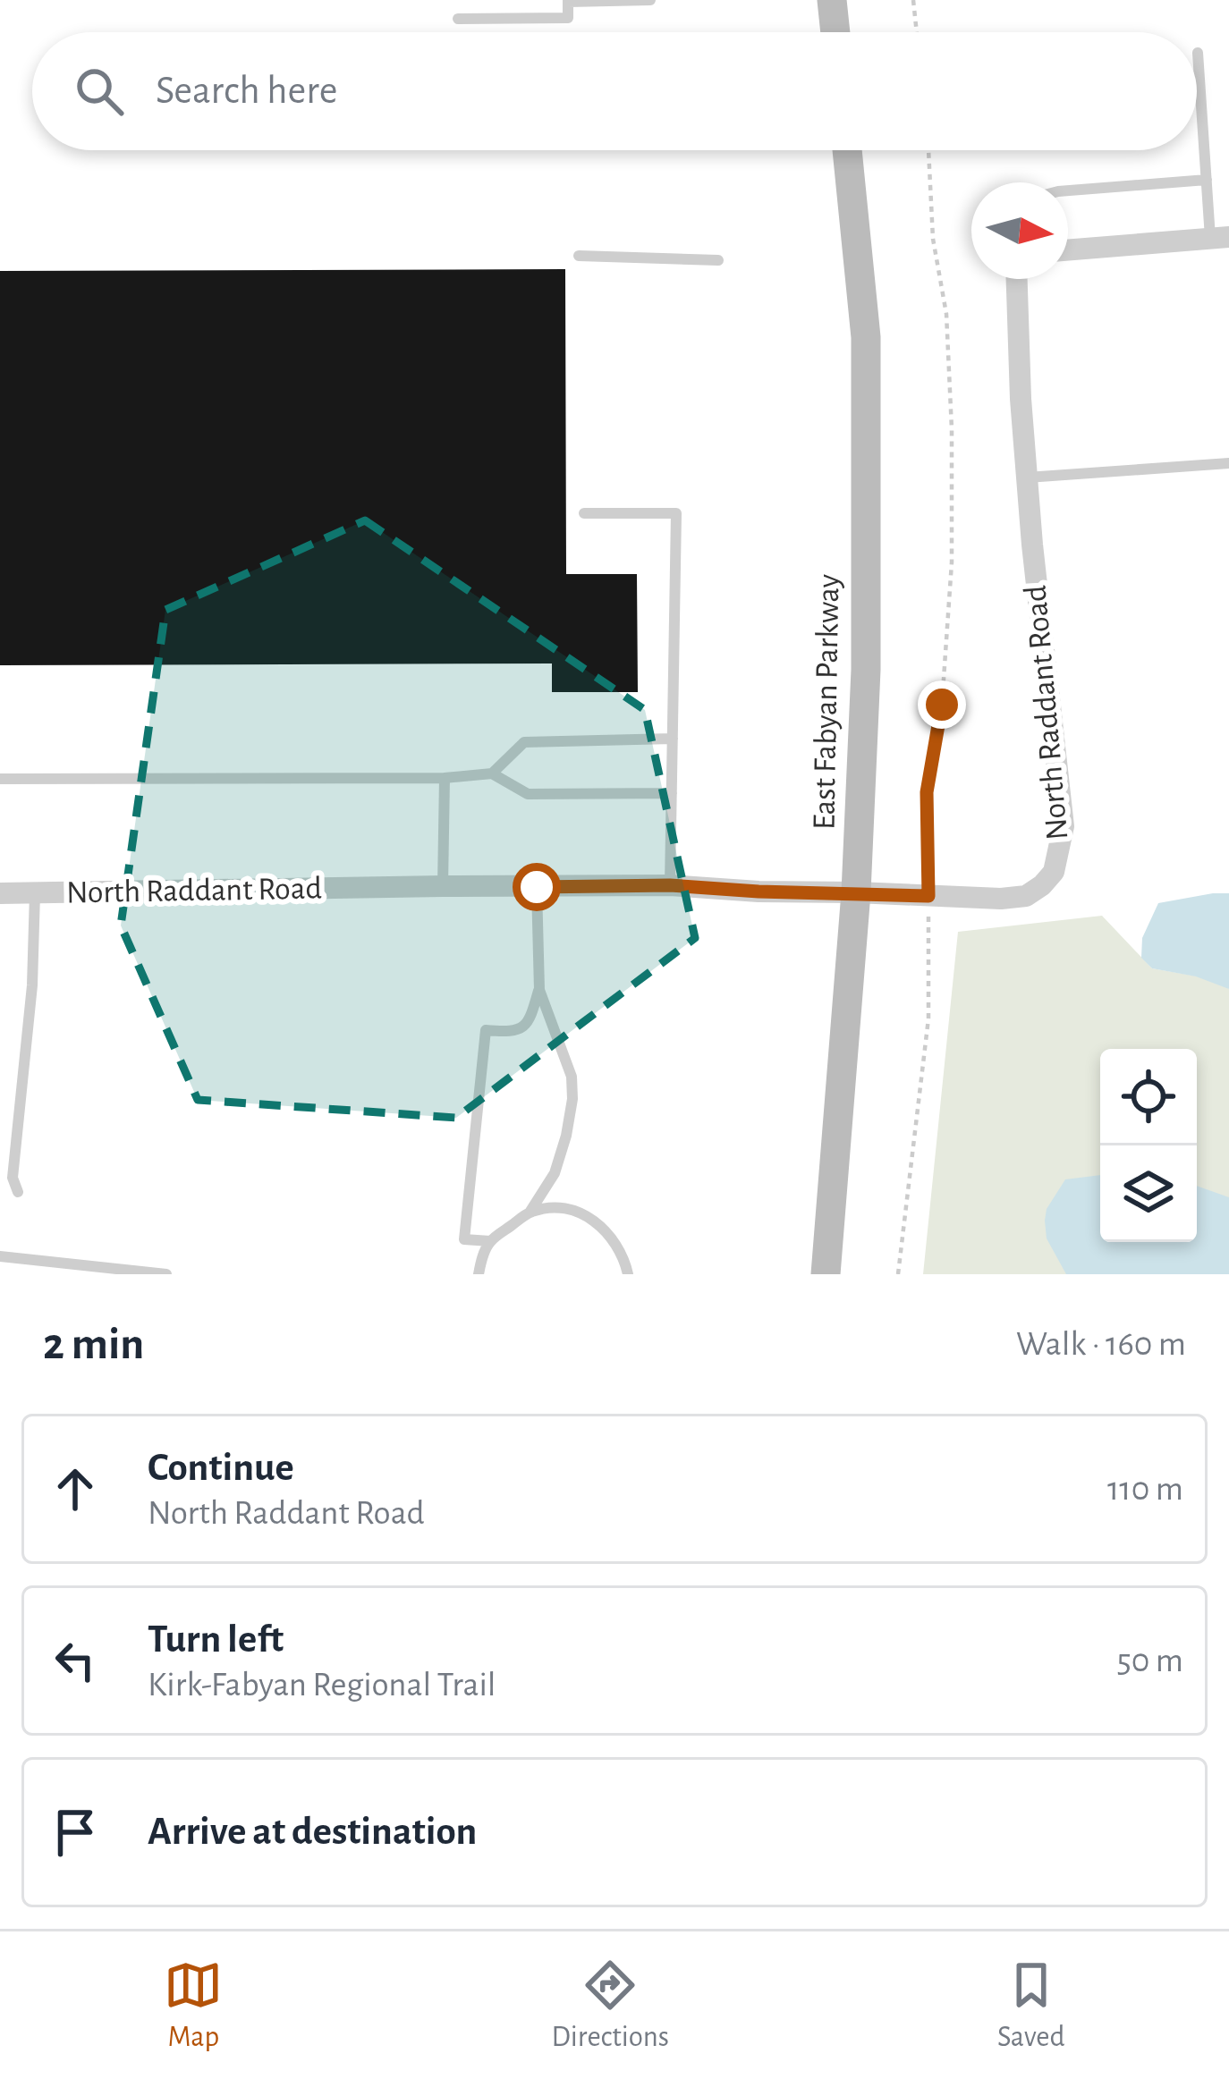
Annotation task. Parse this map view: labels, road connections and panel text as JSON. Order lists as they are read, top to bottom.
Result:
{
  "streets": {
    "main road": ["East Fabyan Parkway"],
    "street": ["North Raddant Road"]
  },
  "crossings": [
    ["East Fabyan Parkway", "North Raddant Road"]
  ],
  "north": "right",
  "page": {
    "search": "Search here",
    "heading": ["2 min", "Walk · 160 m"],
    "list": [
      ["Continue", "North Raddant Road", "110 m"],
      ["Turn left", "Kirk-Fabyan Regional Trail", "50 m"],
      "Arrive at destination"
    ],
    "nav": ["Map", "Directions", "Saved"]
  }
}
